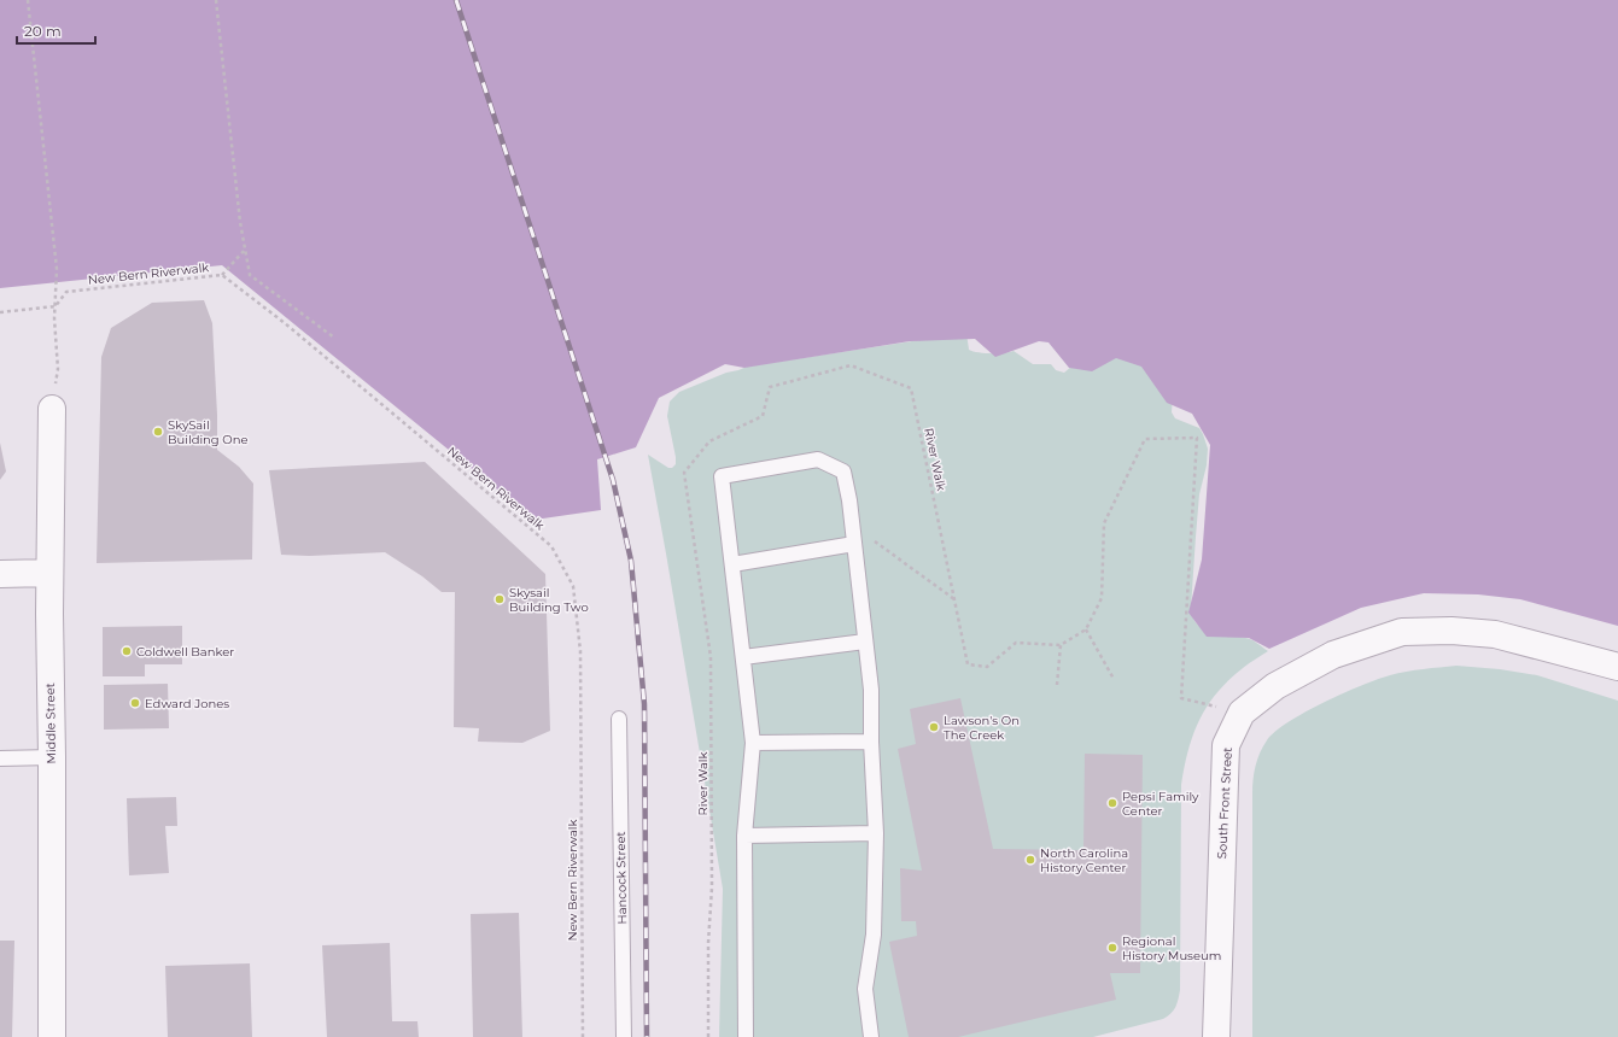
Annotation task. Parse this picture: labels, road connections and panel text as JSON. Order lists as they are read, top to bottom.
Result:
{
  "streets": {
    "street": ["Middle Street", "South Front Street"],
    "lane": ["Hancock Street"],
    "path": ["New Bern Riverwalk", "River Walk"]
  },
  "places": [
    "SkySail Building One",
    "Skysail Building Two",
    "Coldwell Banker",
    "Edward Jones",
    "Lawson's On The Creek",
    "Pepsi Family Center",
    "North Carolina History Center",
    "Regional History Museum"
  ],
  "scale_bar": "20 m"
}
